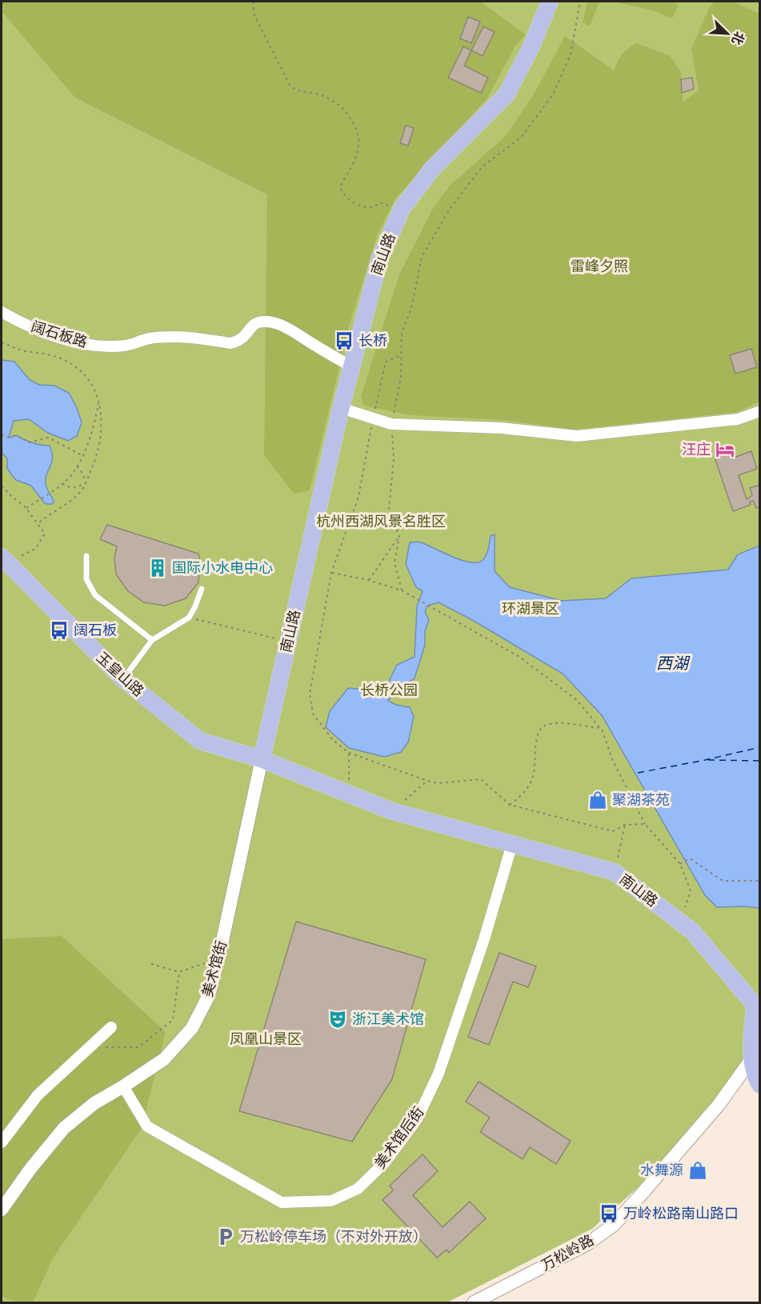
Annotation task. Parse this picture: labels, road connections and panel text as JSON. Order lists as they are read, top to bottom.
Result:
{
  "streets": {
    "main road": ["南山路", "玉皇山路"],
    "street": [
      "阔石板路",
      "美术馆街",
      "美术馆后街",
      "万松岭路"
    ]
  },
  "crossings": [
    ["南山路", "阔石板路"],
    ["南山路", "玉皇山路"],
    ["南山路", "美术馆街"],
    ["南山路", "美术馆后街"],
    ["南山路", "万松岭路"],
    ["玉皇山路", "美术馆街"],
    ["美术馆街", "美术馆后街"]
  ],
  "water": ["西湖"],
  "parks": [
    "雷峰夕照",
    "杭州西湖风景名胜区",
    "环湖景区",
    "长桥公园",
    "凤凰山景区"
  ],
  "places": {
    "bus stop": ["长桥", "阔石板", "万岭松路南山路口"],
    "hotel": ["汪庄"],
    "building": ["国际小水电中心"],
    "shop": ["聚湖茶苑", "水舞源"],
    "theatre": ["浙江美术馆"],
    "parking": ["万松岭停车场（不对外开放）"]
  },
  "north": "bottom right"
}
